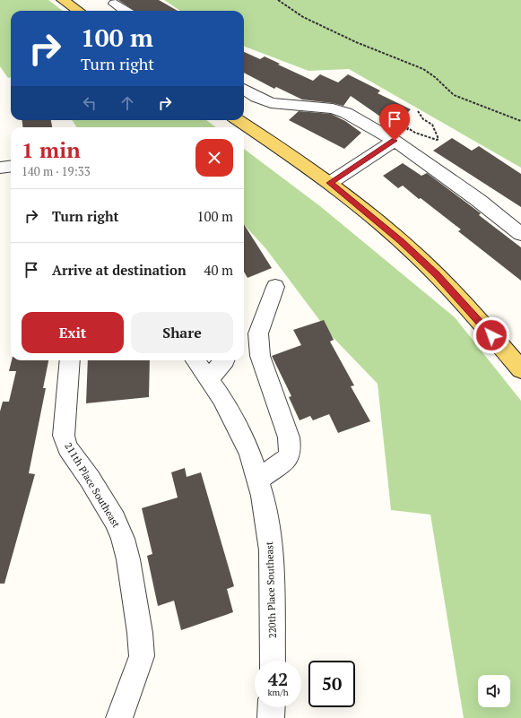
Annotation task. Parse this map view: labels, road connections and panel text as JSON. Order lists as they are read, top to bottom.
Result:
{
  "streets": {
    "street": ["211th Place Southeast", "220th Place Southeast"]
  },
  "page": {
    "turn": ["100 m", "Turn right"],
    "heading": ["1 min", "140 m · 19:33"],
    "list": [
      {
        "name": "Turn right",
        "value": "100 m"
      },
      {
        "name": "Arrive at destination",
        "value": "40 m"
      }
    ],
    "buttons": ["Exit", "Share"],
    "speed": "42 km/h",
    "limit": "50"
  }
}
